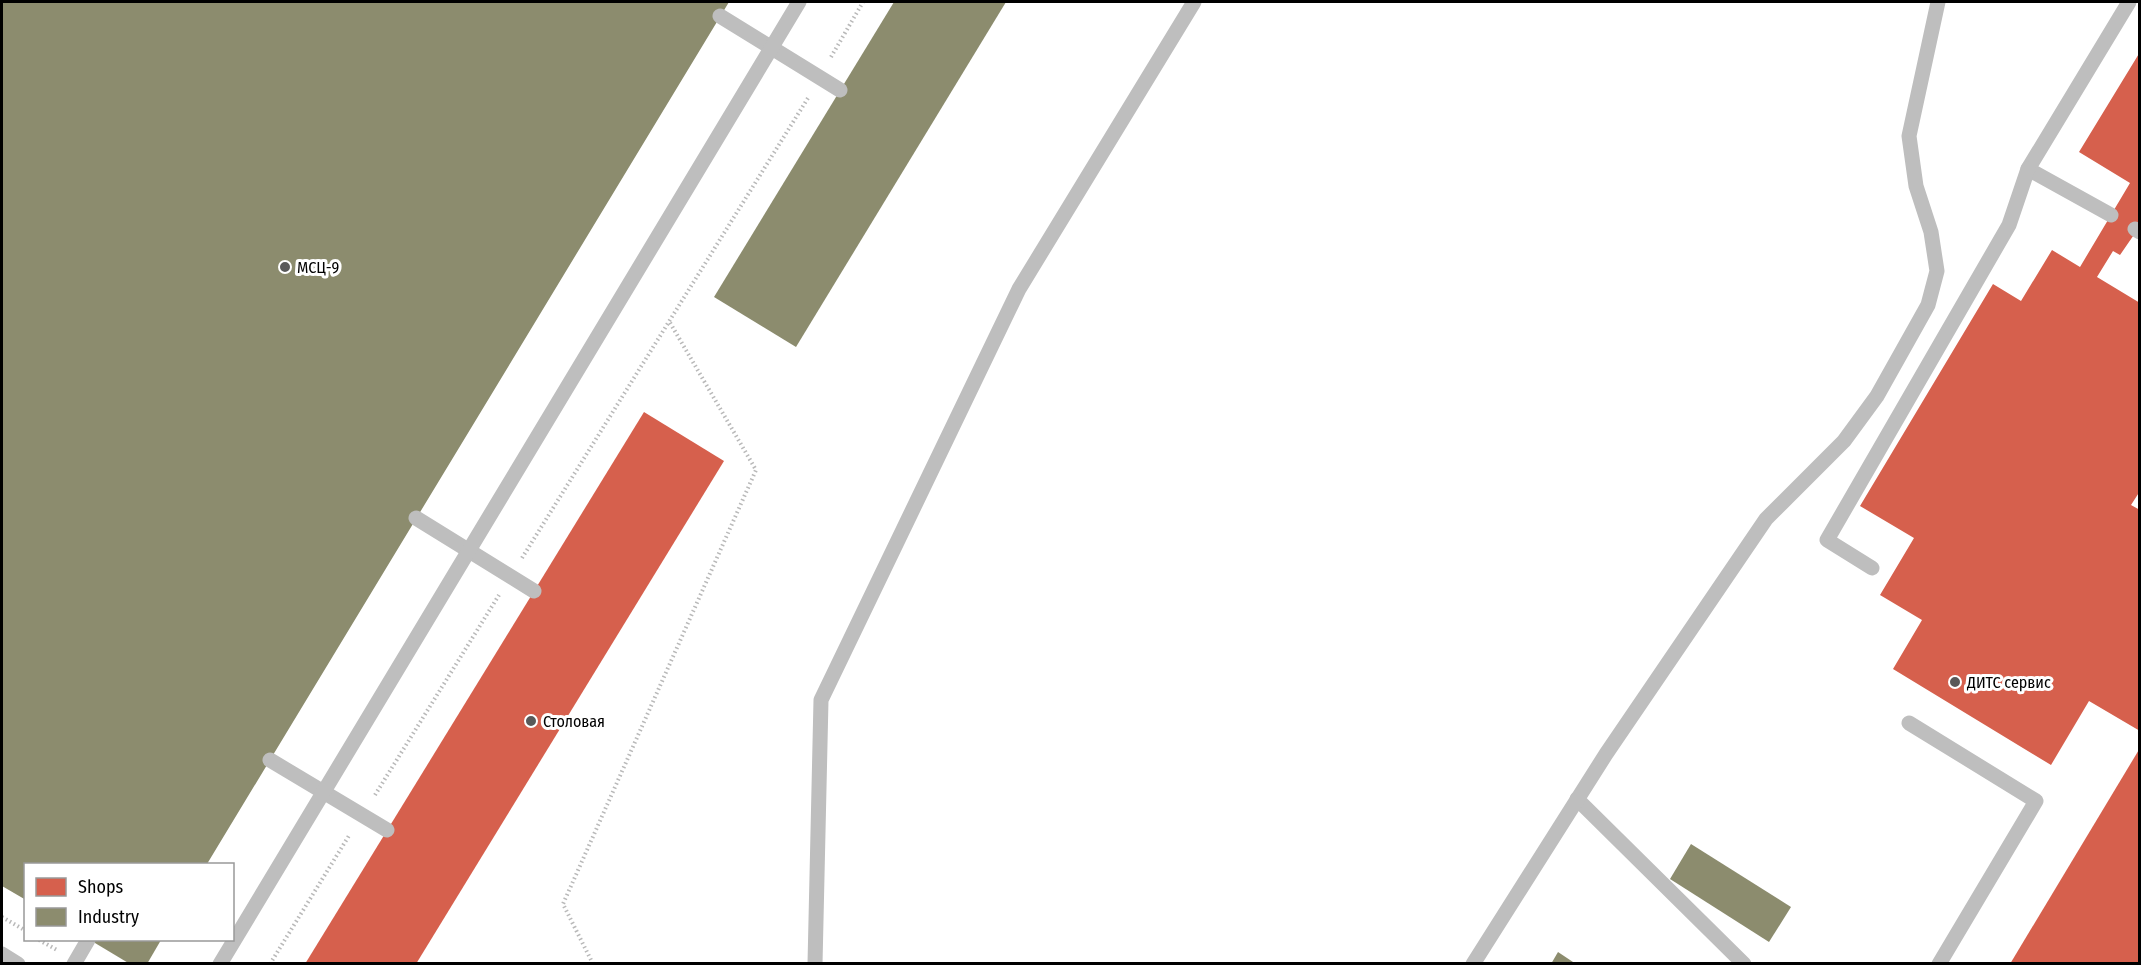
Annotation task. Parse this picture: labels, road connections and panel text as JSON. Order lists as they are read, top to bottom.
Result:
{
  "places": ["МСЦ-9", "ДИТС сервис", "Столовая"],
  "legend": ["Shops", "Industry"]
}
